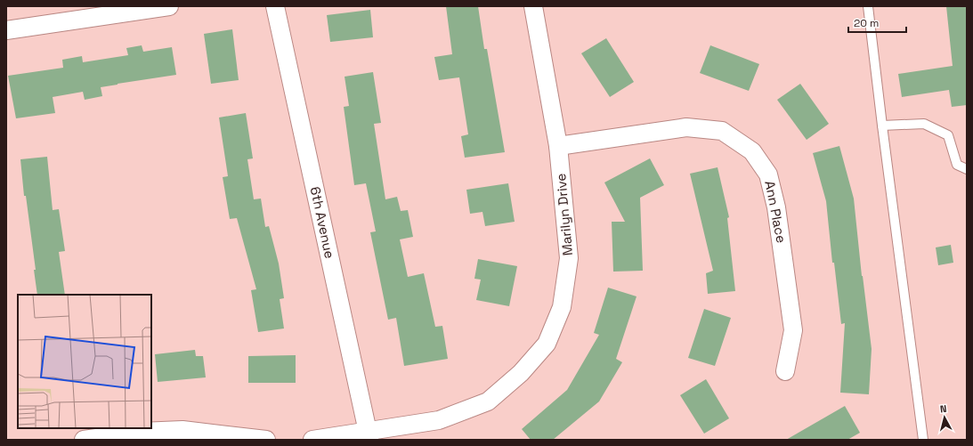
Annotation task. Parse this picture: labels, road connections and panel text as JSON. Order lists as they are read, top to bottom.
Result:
{
  "streets": {
    "street": ["Ann Place", "Marilyn Drive", "6th Avenue"]
  },
  "crossings": [
    ["Ann Place", "Marilyn Drive"],
    ["Marilyn Drive", "6th Avenue"]
  ],
  "scale_bar": "20 m",
  "north": "top"
}
